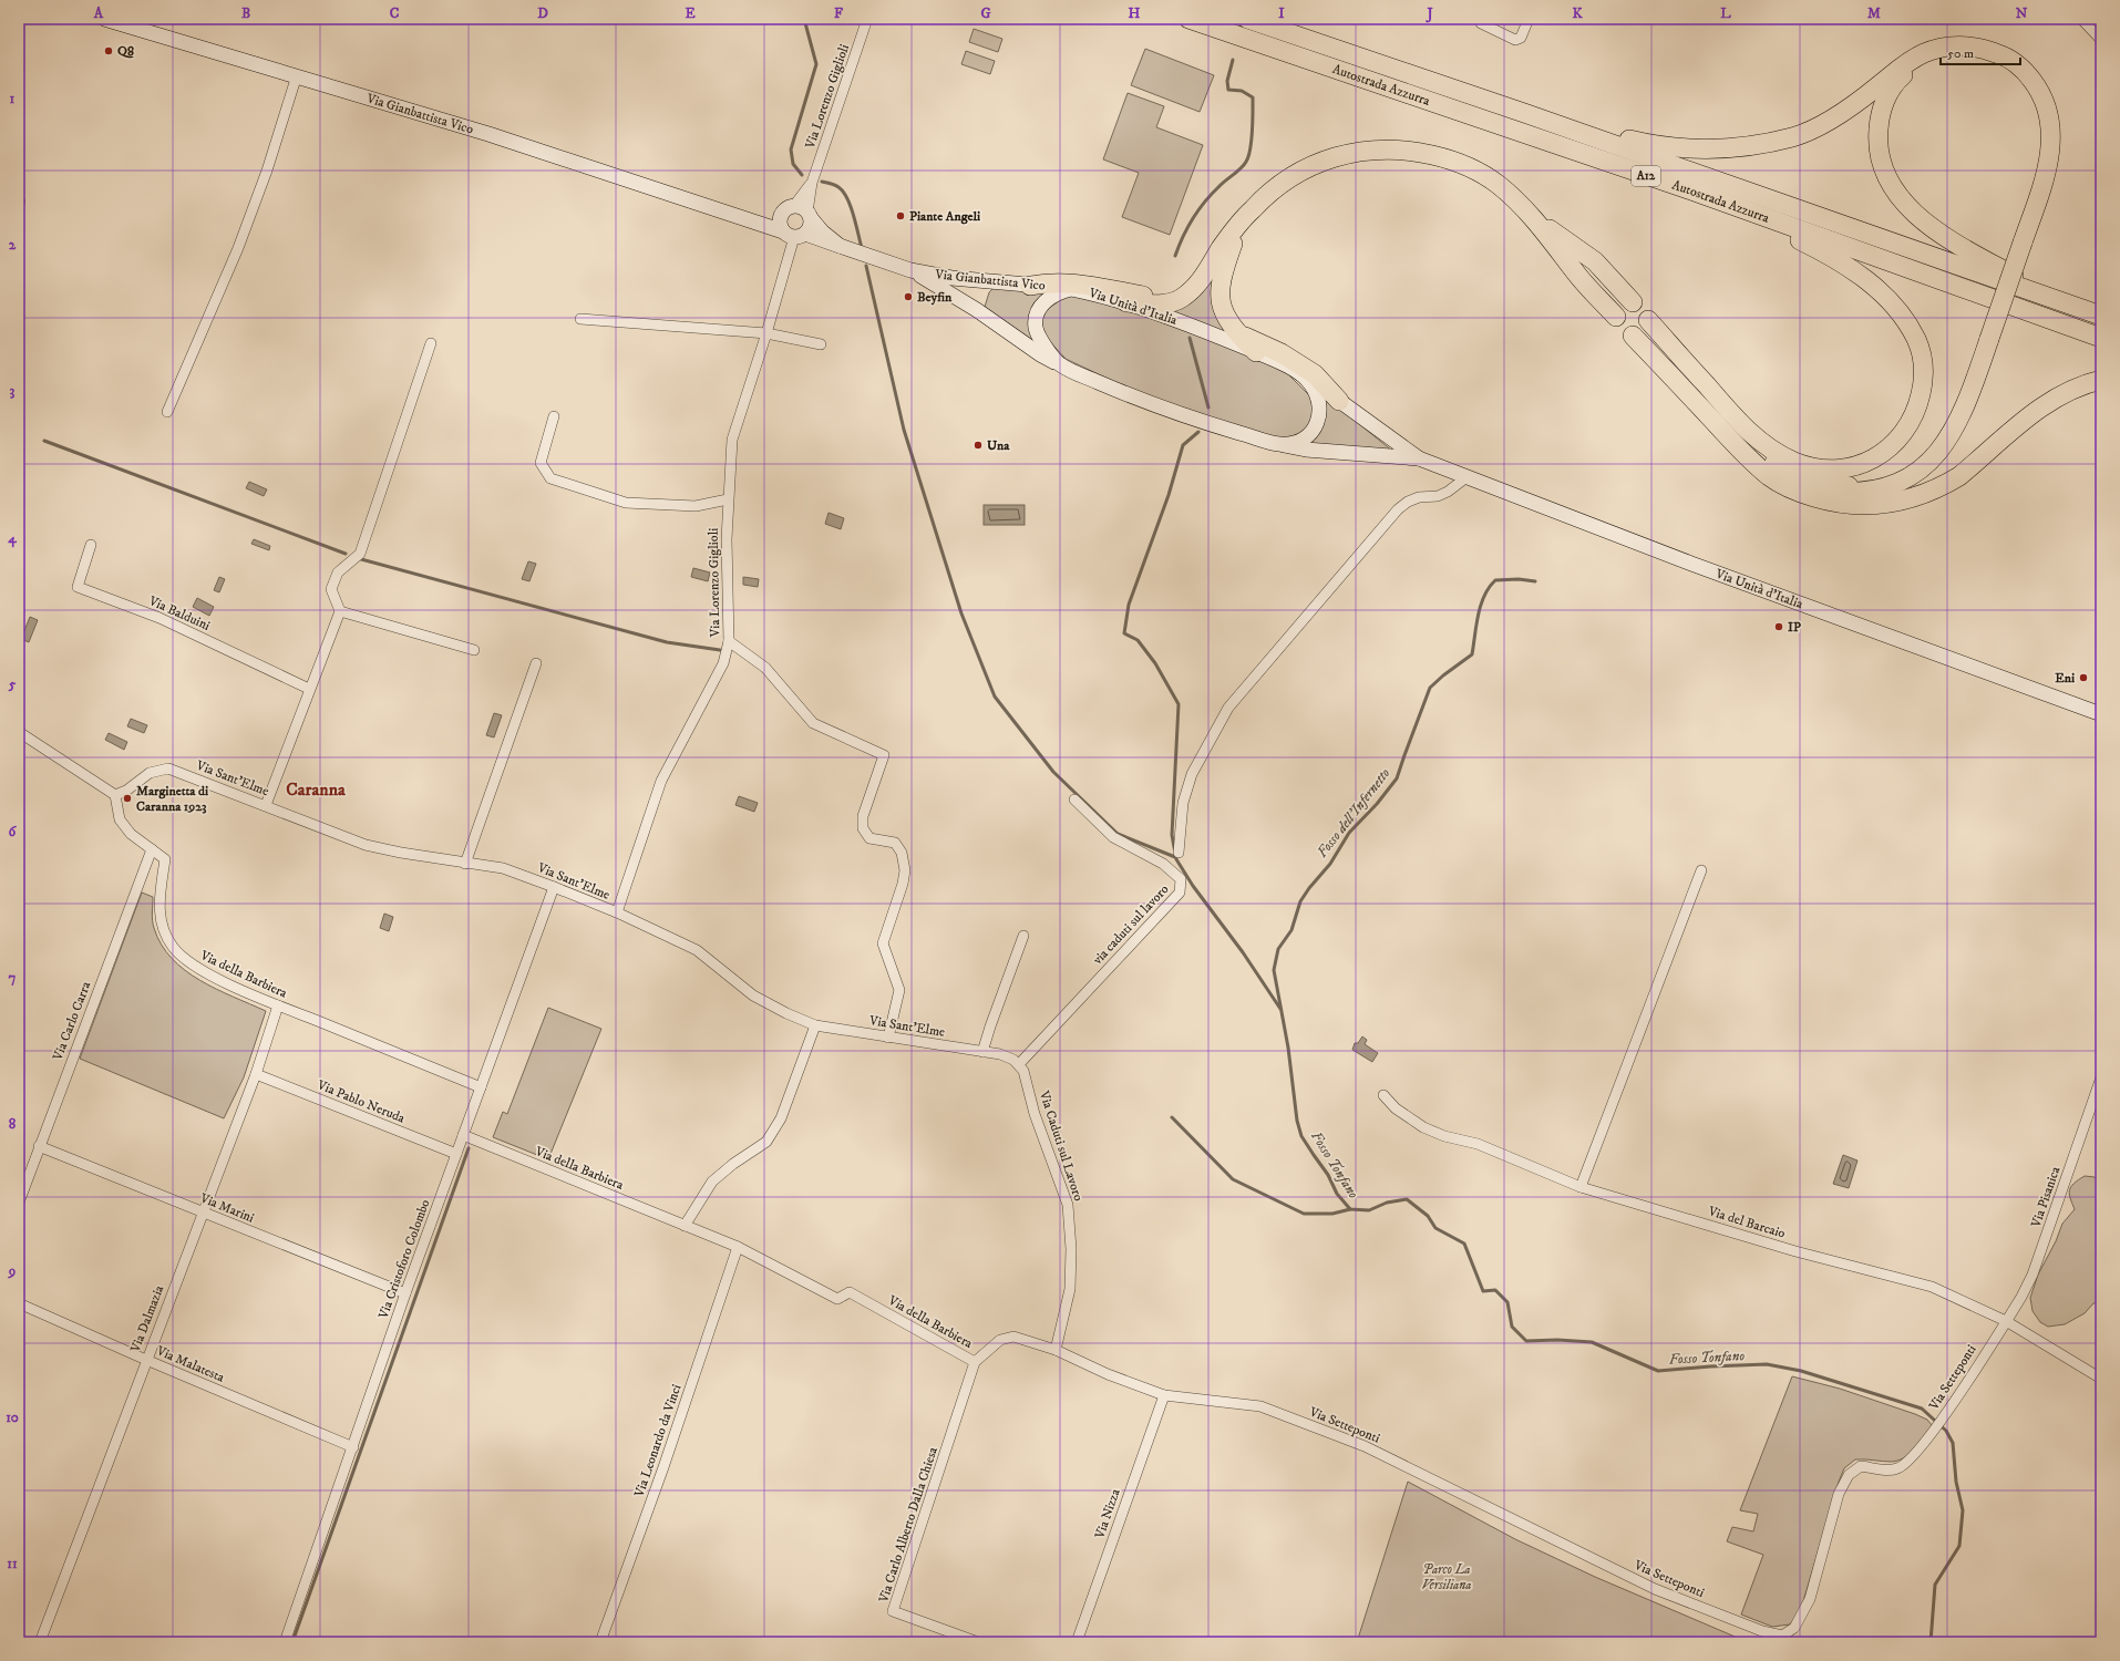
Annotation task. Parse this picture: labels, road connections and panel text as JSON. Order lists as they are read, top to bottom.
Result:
{
  "streets": {
    "highway": ["Autostrada Azzurra", "A12"],
    "main road": ["Via Gianbattista Vico", "Via Unità d'Italia"],
    "street": [
      "Via Lorenzo Giglioli",
      "Via Balduini",
      "Via Sant'Elme",
      "via caduti sul lavoro",
      "Via della Barbiera",
      "Via Carlo Carra",
      "Via Pablo Neruda",
      "Via Caduti sul Lavoro",
      "Via Pisanica",
      "Via Marini",
      "Via del Barcaio",
      "Via Cristoforo Colombo",
      "Via Dalmazia",
      "Via Malatesta",
      "Via Setteponti",
      "Via Leonardo da Vinci",
      "Via Nizza",
      "Via Carlo Alberto Dalla Chiesa"
    ]
  },
  "crossings": [
    ["Via Lorenzo Giglioli", "Via Gianbattista Vico"],
    ["Via Lorenzo Giglioli", "Via Sant'Elme"],
    ["Via Gianbattista Vico", "Via Unità d'Italia"],
    ["Via Sant'Elme", "via caduti sul lavoro"],
    ["Via Sant'Elme", "Via della Barbiera"],
    ["Via Sant'Elme", "Via Caduti sul Lavoro"],
    ["Via Sant'Elme", "Via Cristoforo Colombo"],
    ["via caduti sul lavoro", "Via Caduti sul Lavoro"],
    ["Via della Barbiera", "Via Carlo Carra"],
    ["Via della Barbiera", "Via Caduti sul Lavoro"],
    ["Via della Barbiera", "Via Cristoforo Colombo"],
    ["Via della Barbiera", "Via Dalmazia"],
    ["Via della Barbiera", "Via Setteponti"],
    ["Via della Barbiera", "Via Leonardo da Vinci"],
    ["Via della Barbiera", "Via Nizza"],
    ["Via della Barbiera", "Via Carlo Alberto Dalla Chiesa"],
    ["Via Carlo Carra", "Via Marini"],
    ["Via Pablo Neruda", "Via Cristoforo Colombo"],
    ["Via Pablo Neruda", "Via Dalmazia"],
    ["Via Pisanica", "Via del Barcaio"],
    ["Via Pisanica", "Via Setteponti"],
    ["Via Marini", "Via Cristoforo Colombo"],
    ["Via Marini", "Via Dalmazia"],
    ["Via del Barcaio", "Via Setteponti"],
    ["Via Cristoforo Colombo", "Via Malatesta"],
    ["Via Dalmazia", "Via Malatesta"],
    ["Via Setteponti", "Via Nizza"]
  ],
  "districts": ["Caranna"],
  "water": ["Fosso dell'Infernetto", "Fosso Tonfano"],
  "parks": ["Parco La Versiliana"],
  "places": [
    "Q8",
    "Piante Angeli",
    "Beyfin",
    "Una",
    "IP",
    "Eni",
    "Marginetta di Caranna 1923"
  ],
  "scale_bar": "50 m",
  "grid": {
    "columns": [
      "A",
      "B",
      "C",
      "D",
      "E",
      "F",
      "G",
      "H",
      "I",
      "J",
      "K",
      "L",
      "M",
      "N"
    ],
    "rows": [
      "1",
      "2",
      "3",
      "4",
      "5",
      "6",
      "7",
      "8",
      "9",
      "10",
      "11"
    ]
  }
}
